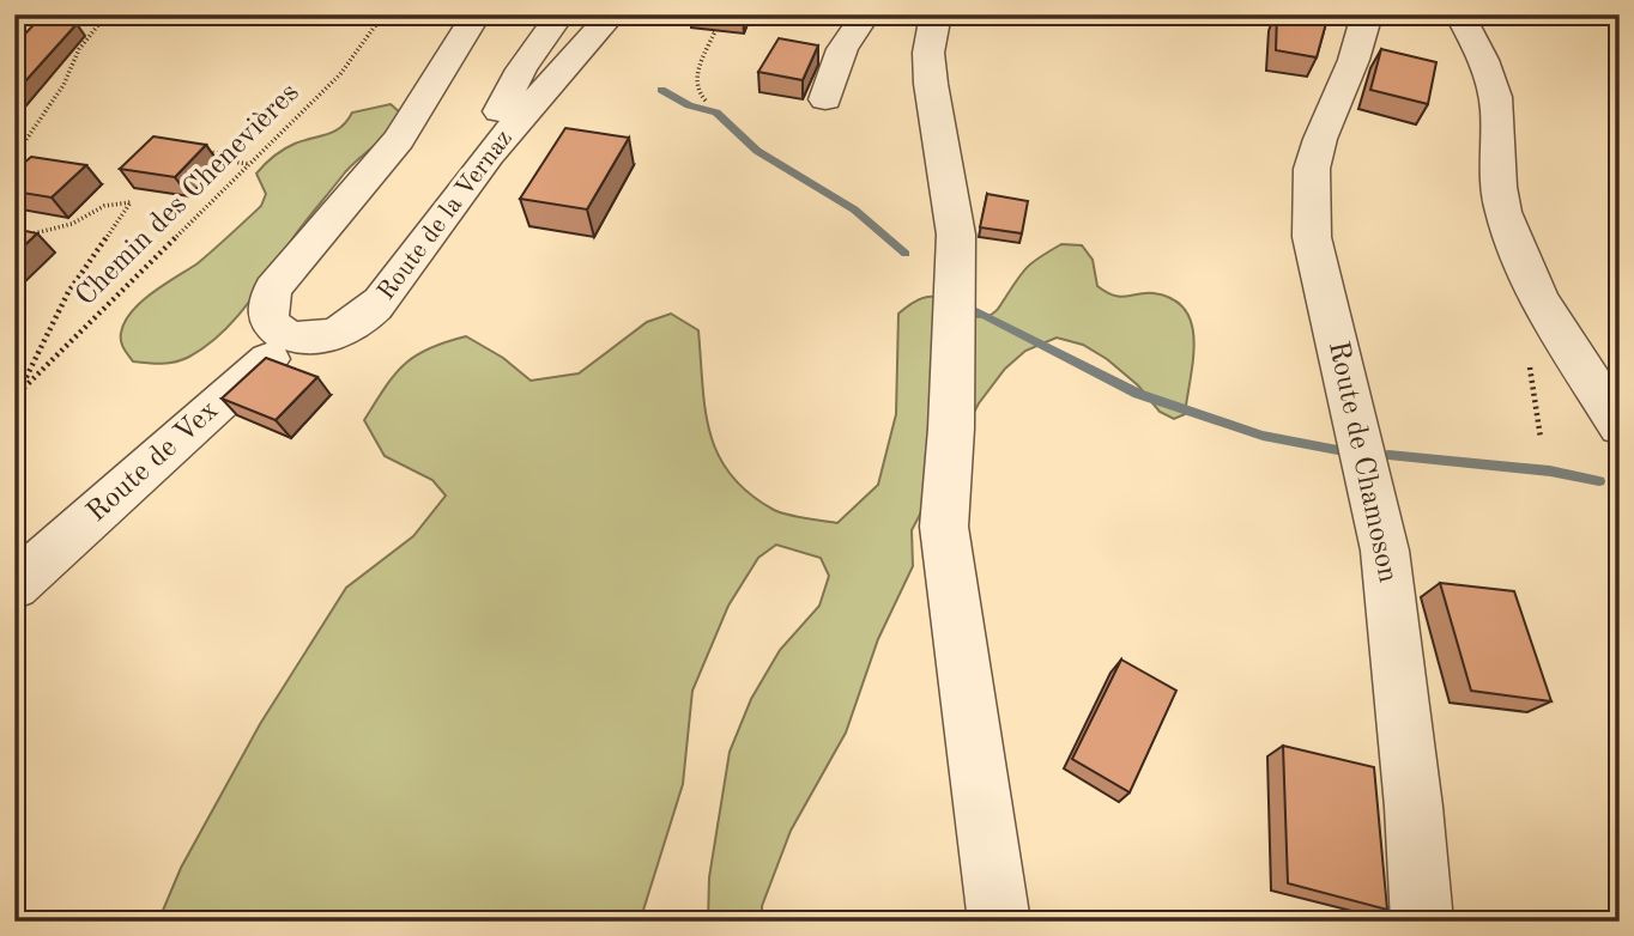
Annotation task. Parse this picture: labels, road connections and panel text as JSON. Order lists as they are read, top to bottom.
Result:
{
  "streets": {
    "street": ["Route de la Vernaz", "Route de Vex", "Route de Chamoson"],
    "path": ["Chemin des Chenevières"]
  },
  "crossings": [
    ["Route de la Vernaz", "Route de Vex"]
  ]
}
